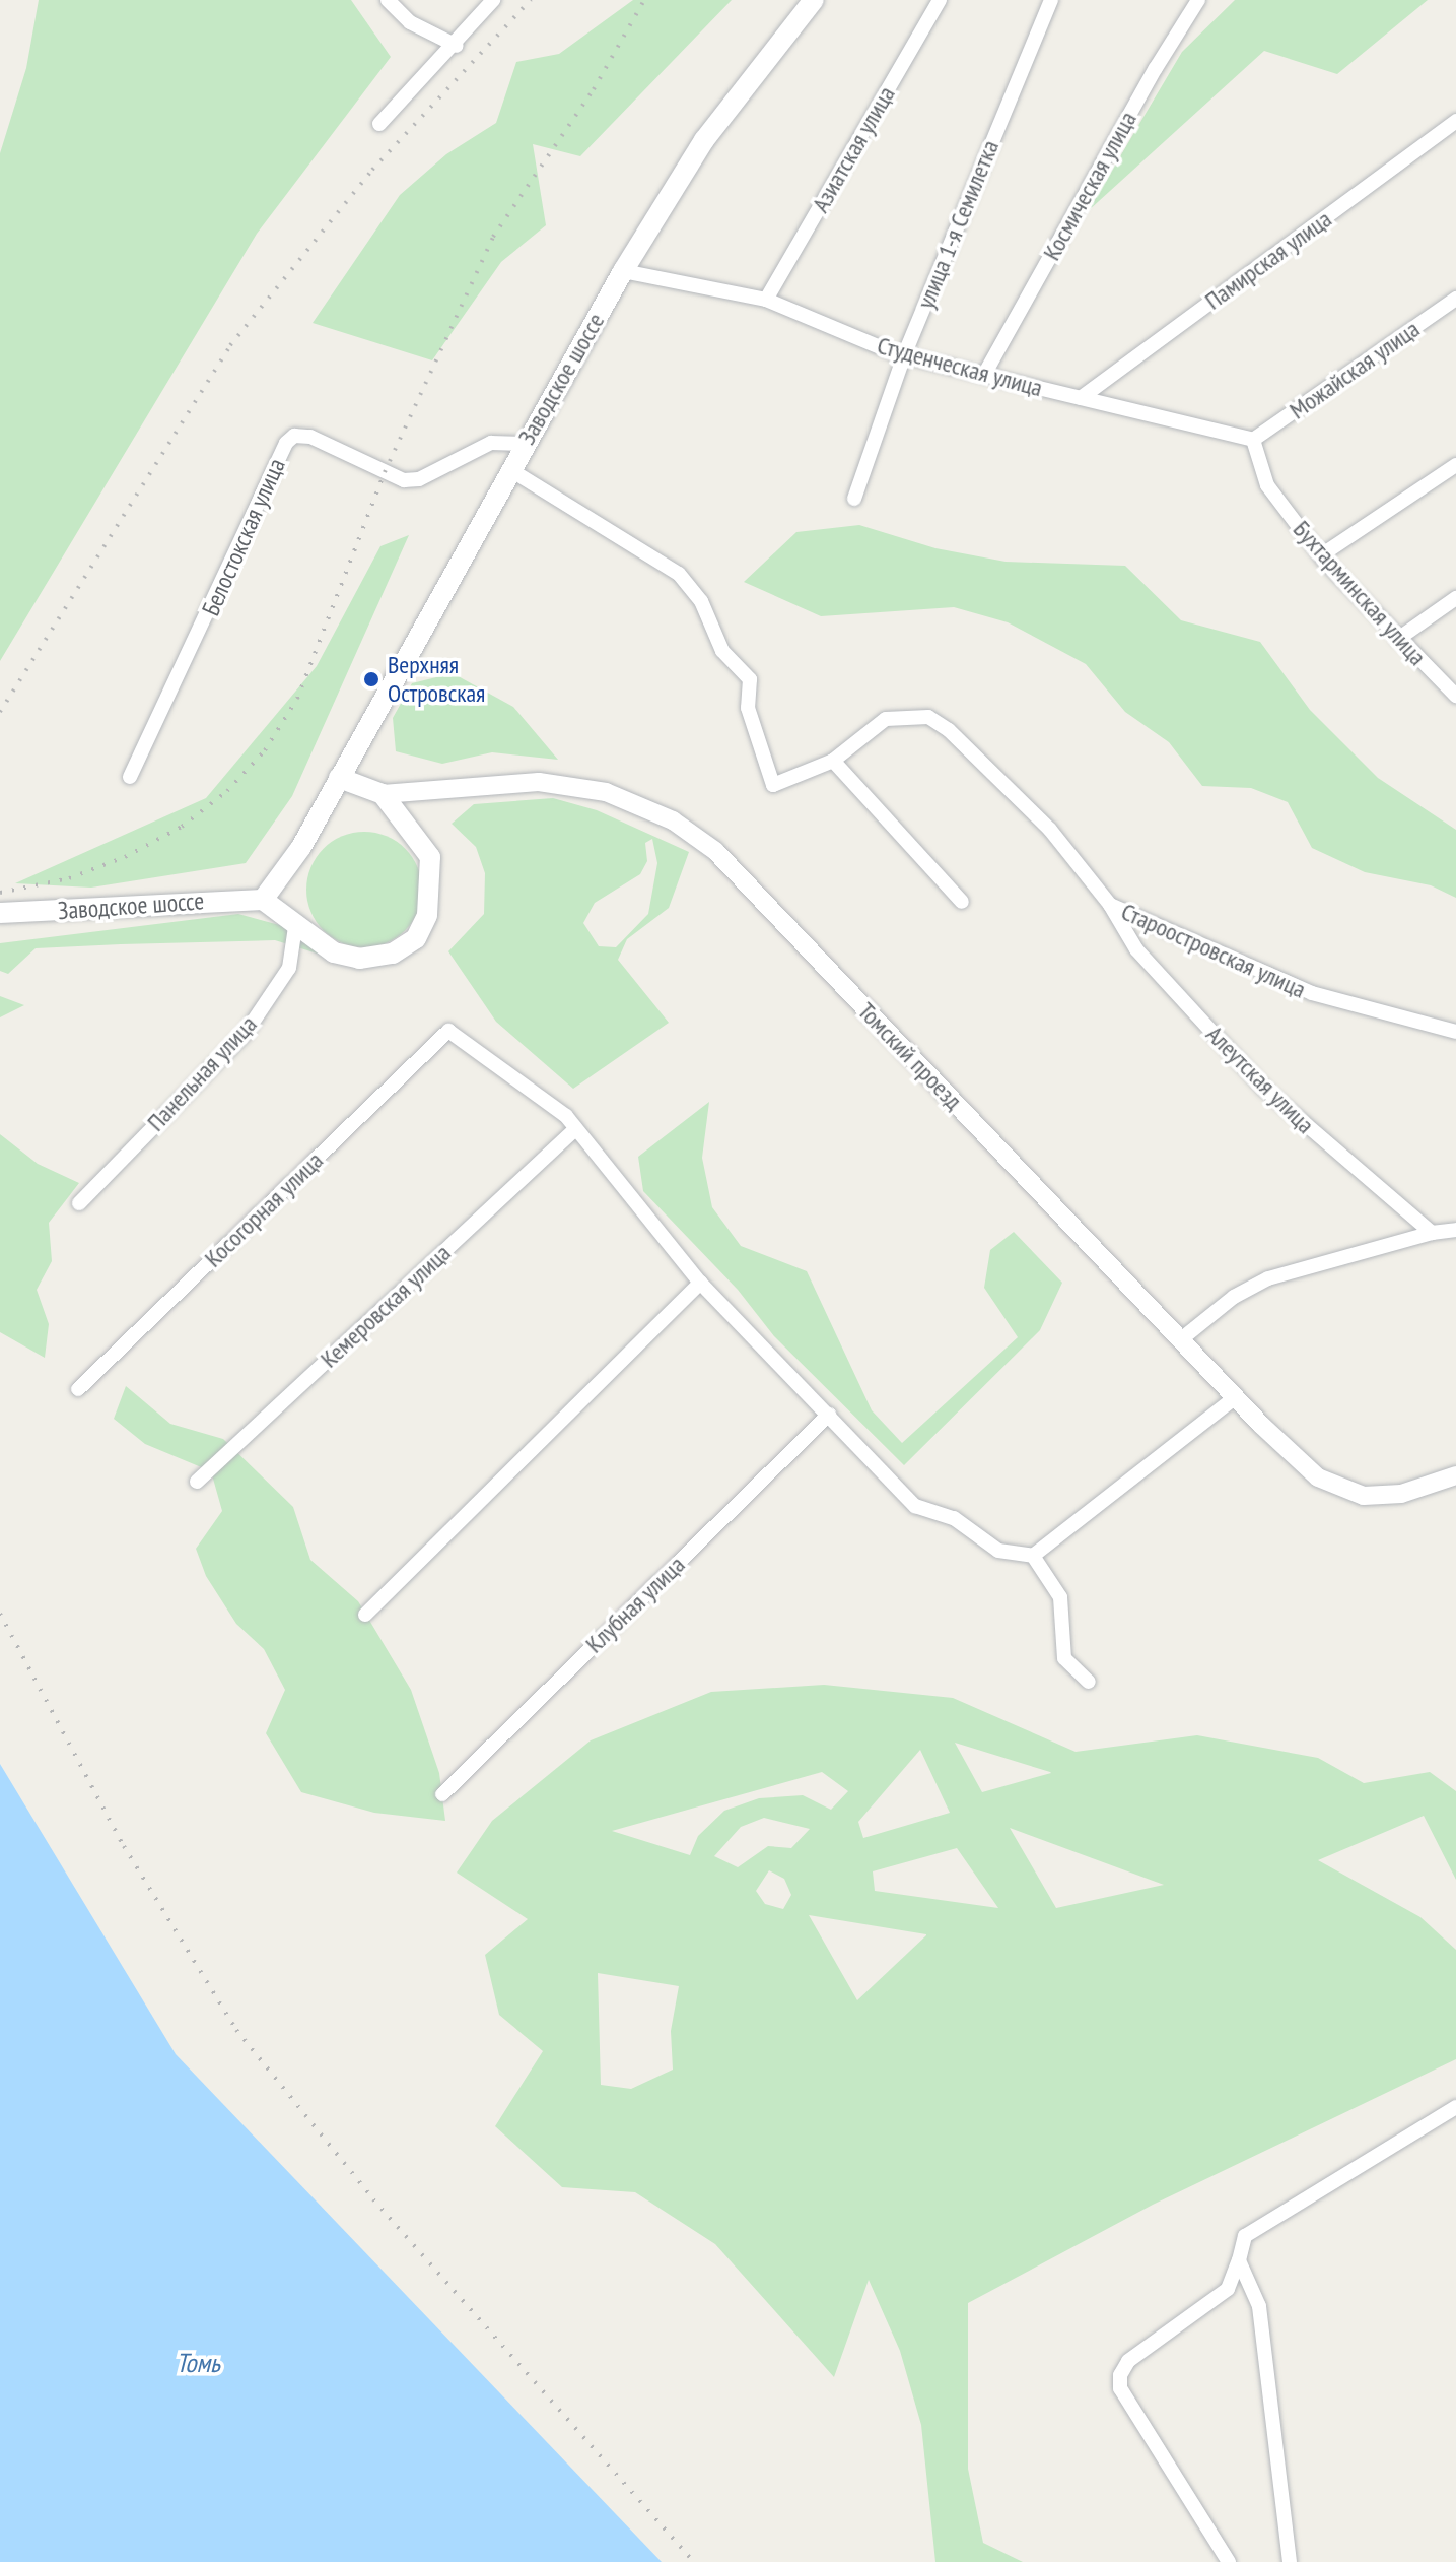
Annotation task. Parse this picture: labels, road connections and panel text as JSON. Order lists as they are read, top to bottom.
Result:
{
  "streets": {
    "main road": ["Заводское шоссе"],
    "street": [
      "Азиатская улица",
      "Космическая улица",
      "улица 1-я Семилетка",
      "Памирская улица",
      "Студенческая улица",
      "Можайская улица",
      "Белостокская улица",
      "Бухтарминская улица",
      "Староостровская улица",
      "Томский проезд",
      "Панельная улица",
      "Алеутская улица",
      "Косогорная улица",
      "Кемеровская улица",
      "Клубная улица"
    ]
  },
  "crossings": [
    ["Азиатская улица", "Студенческая улица"],
    ["Космическая улица", "Студенческая улица"],
    ["улица 1-я Семилетка", "Студенческая улица"],
    ["Памирская улица", "Студенческая улица"],
    ["Студенческая улица", "Можайская улица"],
    ["Студенческая улица", "Заводское шоссе"],
    ["Студенческая улица", "Бухтарминская улица"],
    ["Можайская улица", "Бухтарминская улица"],
    ["Заводское шоссе", "Белостокская улица"],
    ["Заводское шоссе", "Староостровская улица"],
    ["Заводское шоссе", "Томский проезд"],
    ["Заводское шоссе", "Панельная улица"],
    ["Староостровская улица", "Алеутская улица"],
    ["Томский проезд", "Панельная улица"],
    ["Косогорная улица", "Кемеровская улица"]
  ],
  "water": ["Томь"],
  "places": ["Верхняя Островская"]
}
